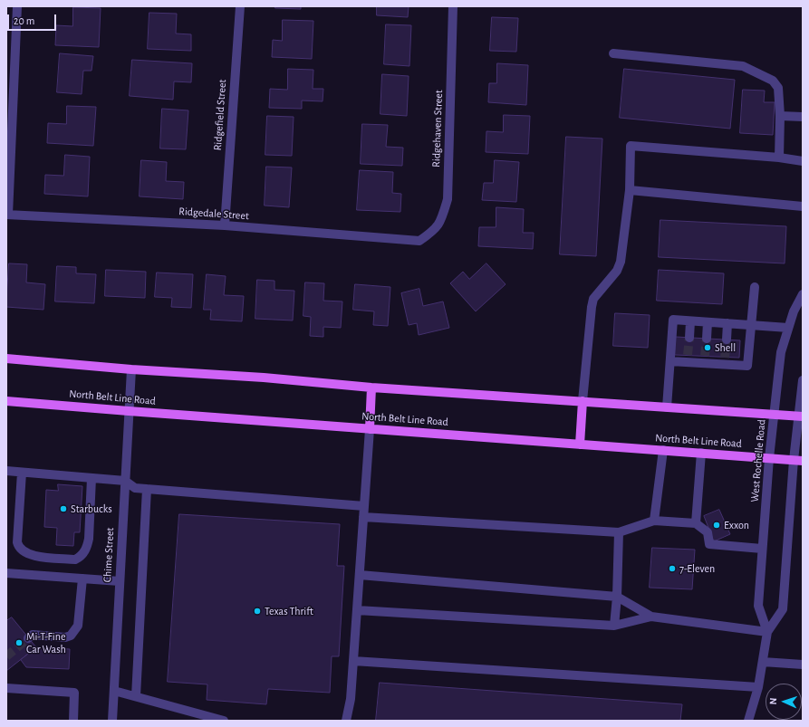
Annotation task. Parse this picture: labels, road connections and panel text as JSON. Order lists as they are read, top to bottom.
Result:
{
  "streets": {
    "main road": ["North Belt Line Road"],
    "street": [
      "Ridgefield Street",
      "Ridgehaven Street",
      "Ridgedale Street",
      "West Rochelle Road",
      "Chime Street"
    ]
  },
  "crossings": [
    ["Ridgefield Street", "Ridgedale Street"],
    ["Ridgehaven Street", "Ridgedale Street"],
    ["North Belt Line Road", "West Rochelle Road"],
    ["North Belt Line Road", "Chime Street"]
  ],
  "places": [
    "Shell",
    "Starbucks",
    "Exxon",
    "7-Eleven",
    "Texas Thrift",
    "Mi-T-Fine Car Wash"
  ],
  "scale_bar": "20 m",
  "north": "left"
}
